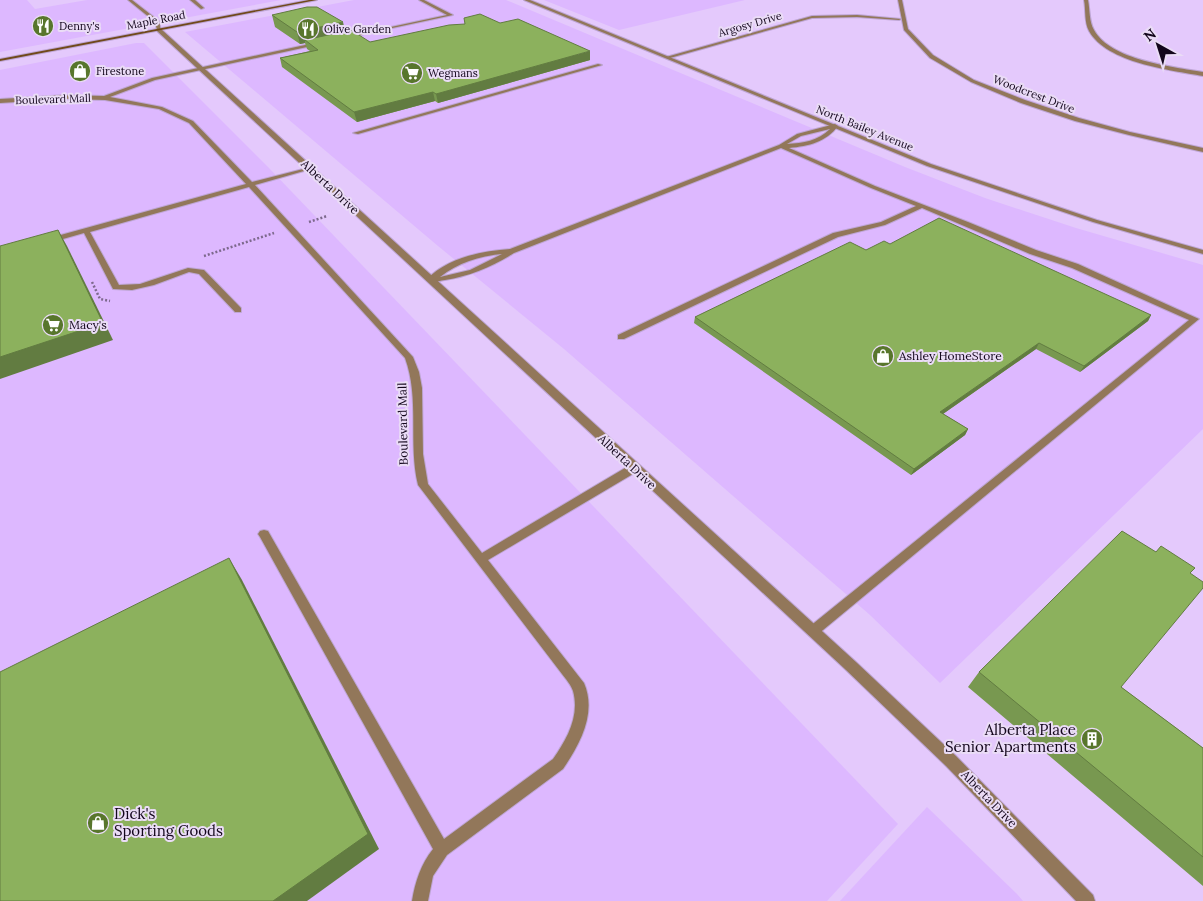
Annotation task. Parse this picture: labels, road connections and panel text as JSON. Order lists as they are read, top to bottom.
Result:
{
  "streets": {
    "main road": ["Maple Road"],
    "street": [
      "Argosy Drive",
      "Woodcrest Drive",
      "Boulevard Mall",
      "North Bailey Avenue",
      "Alberta Drive"
    ]
  },
  "crossings": [
    ["Maple Road", "Alberta Drive"],
    ["Argosy Drive", "Woodcrest Drive"],
    ["Argosy Drive", "North Bailey Avenue"],
    ["Boulevard Mall", "Alberta Drive"]
  ],
  "places": {
    "restaurant": ["Denny's", "Olive Garden"],
    "shop": ["Firestone", "Ashley HomeStore", "Dick's Sporting Goods"],
    "supermarket": ["Wegmans", "Macy's"],
    "building": ["Alberta Place Senior Apartments"]
  },
  "north": "top left"
}
